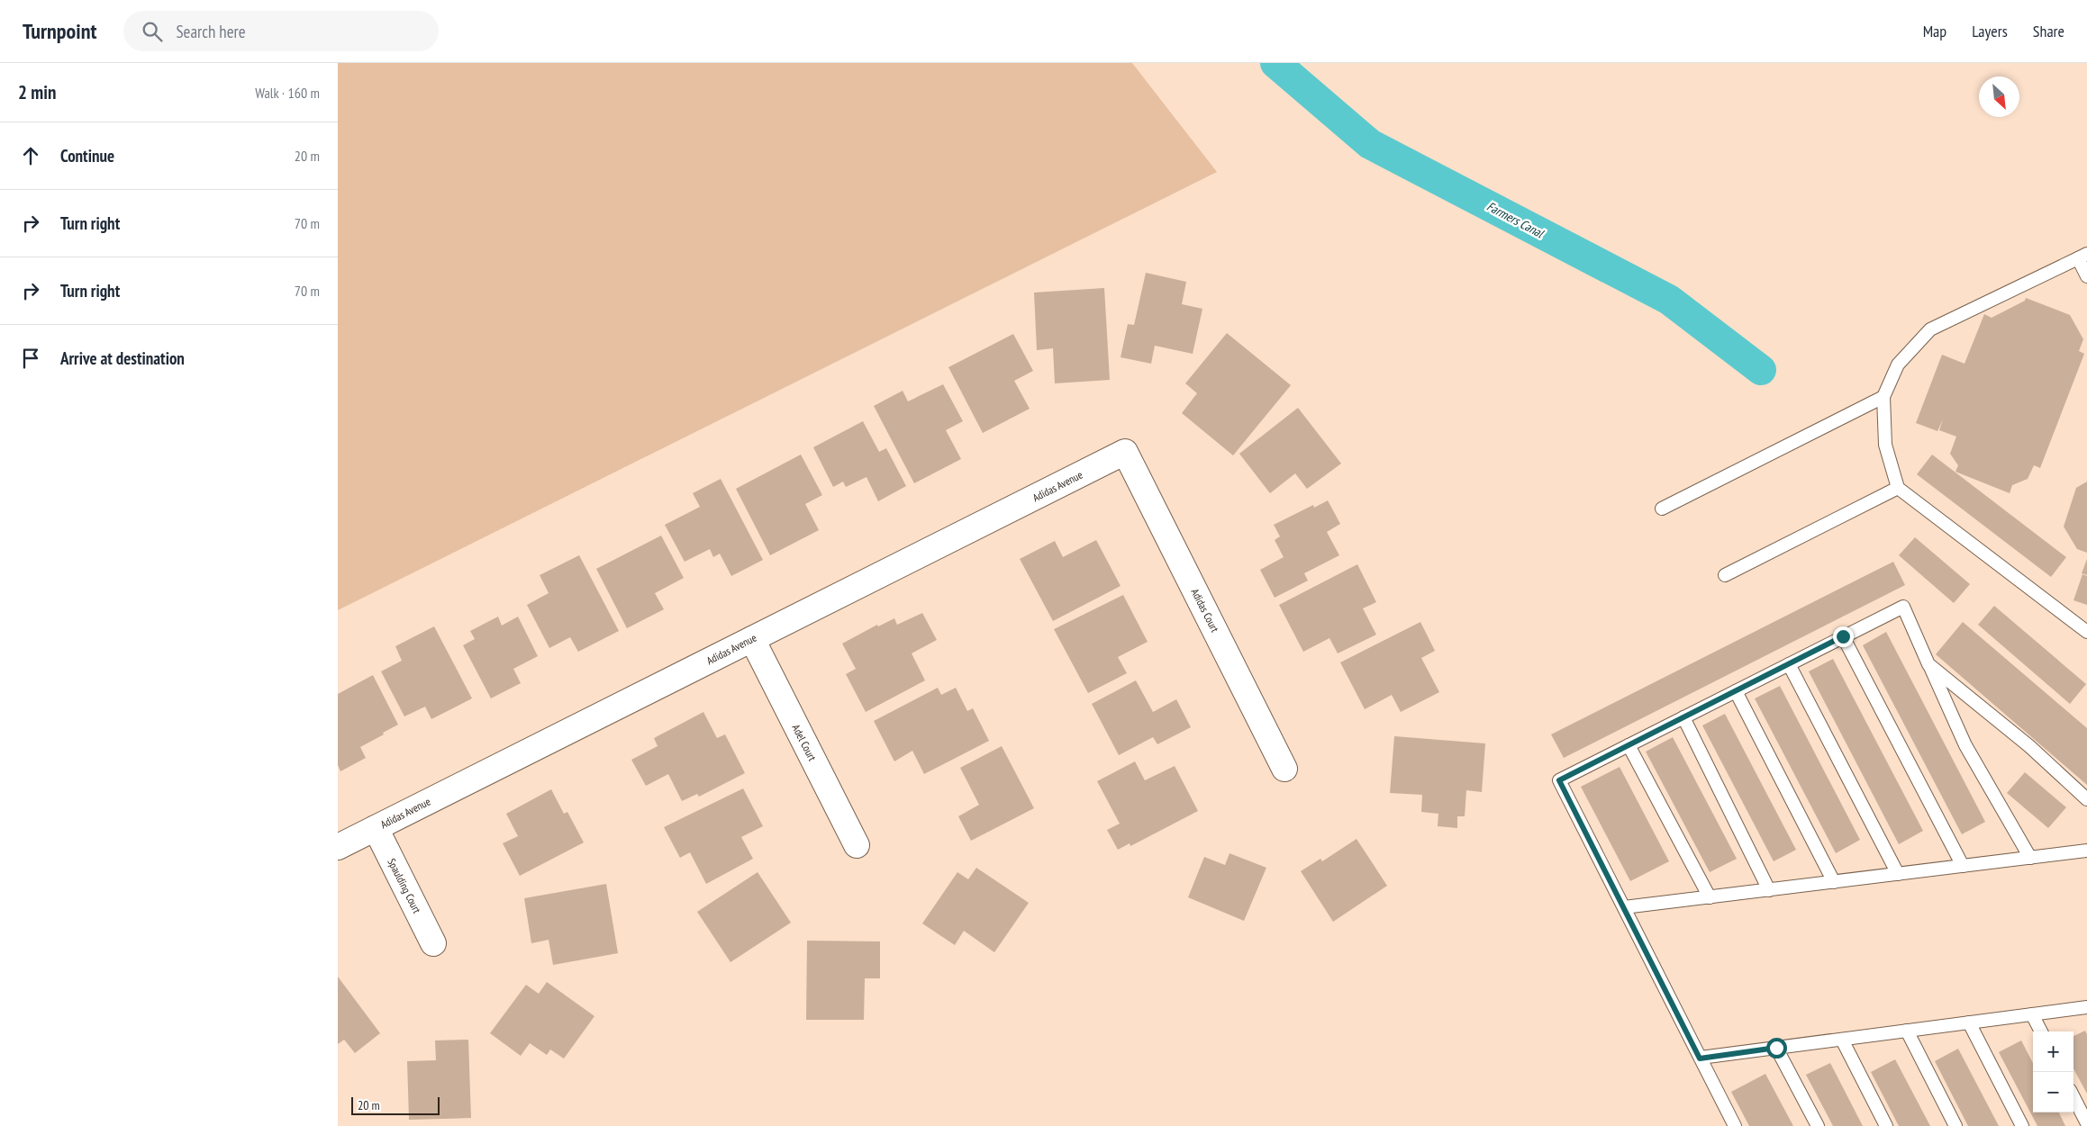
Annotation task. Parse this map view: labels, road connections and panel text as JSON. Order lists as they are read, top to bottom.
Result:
{
  "streets": {
    "street": [
      "Adidas Avenue",
      "Adidas Court",
      "Adel Court",
      "Spaulding Court"
    ]
  },
  "crossings": [
    ["Adidas Avenue", "Adidas Court"],
    ["Adidas Avenue", "Adel Court"],
    ["Adidas Avenue", "Spaulding Court"]
  ],
  "water": ["Farmers Canal"],
  "scale_bar": "20 m",
  "north": "bottom right",
  "page": {
    "header": "Turnpoint",
    "search": "Search here",
    "nav": ["Map", "Layers", "Share"],
    "heading": ["2 min", "Walk · 160 m"],
    "list": [
      ["Continue", "20 m"],
      ["Turn right", "70 m"],
      ["Turn right", "70 m"],
      "Arrive at destination"
    ],
    "map_buttons": ["+", "−"],
    "scale": "20 m"
  }
}
